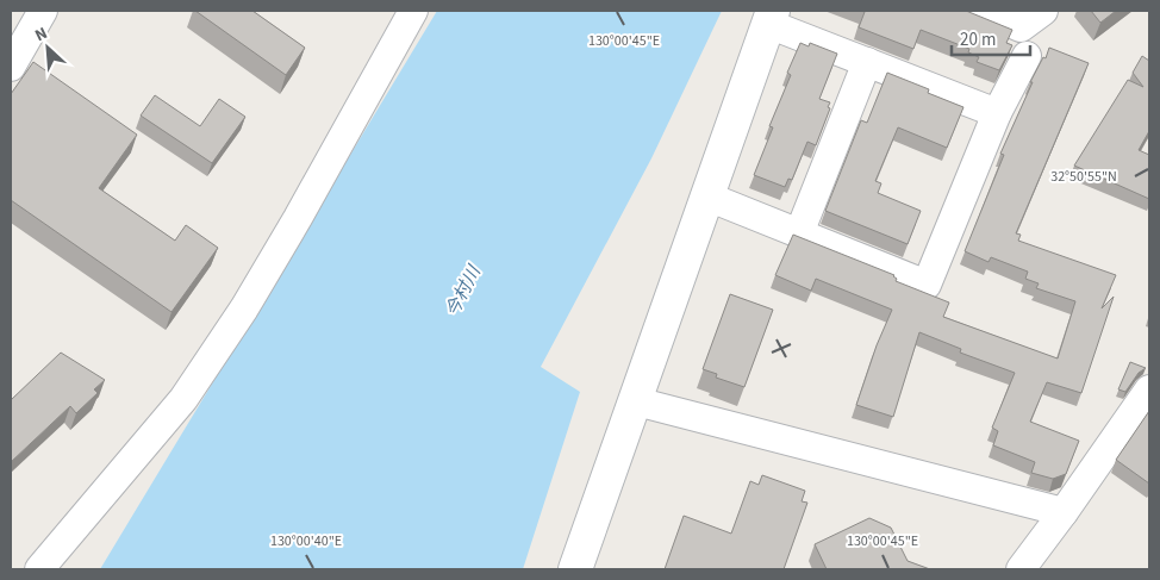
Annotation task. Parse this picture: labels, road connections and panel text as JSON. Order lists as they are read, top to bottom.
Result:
{
  "water": ["今村川"],
  "scale_bar": "20 m",
  "north": "top left",
  "coordinates": ["130°00'45\"E", "32°50'55\"N", "130°00'40\"E"]
}
